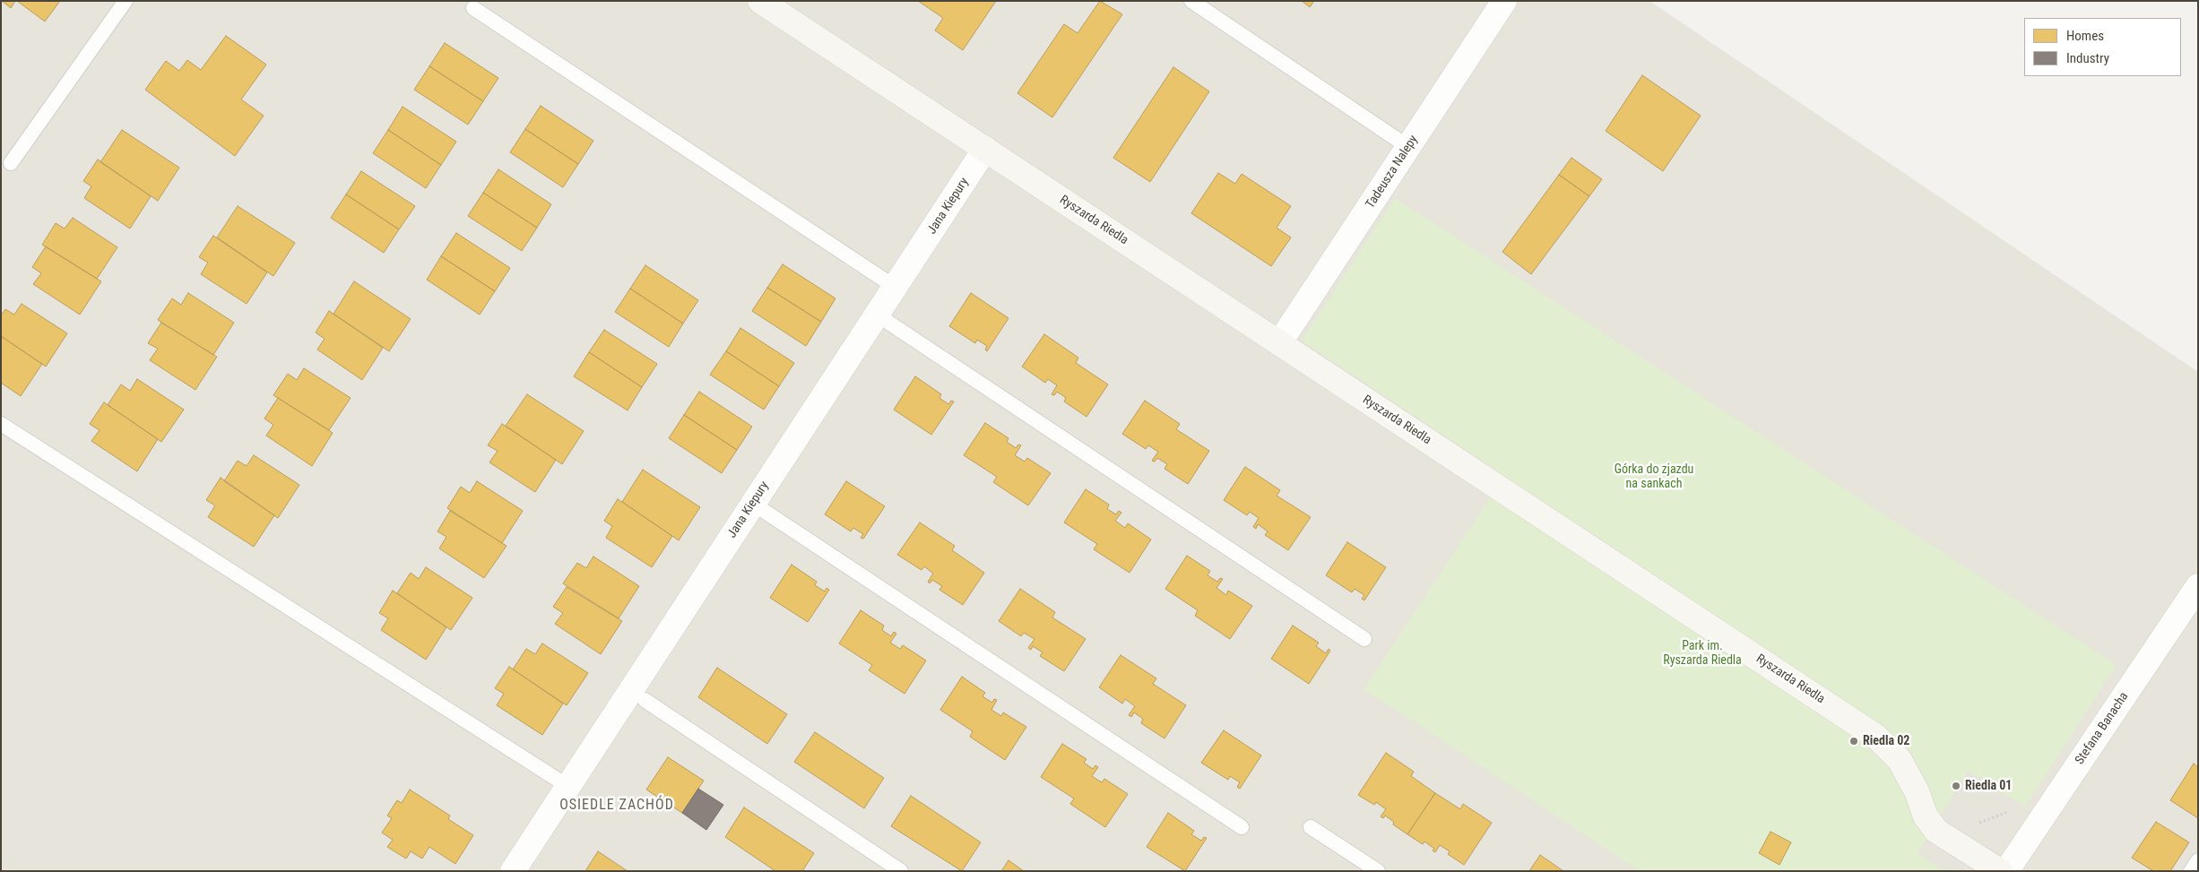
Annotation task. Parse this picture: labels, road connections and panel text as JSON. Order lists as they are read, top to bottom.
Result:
{
  "streets": {
    "street": [
      "Tadeusza Nalepy",
      "Jana Kiepury",
      "Ryszarda Riedla",
      "Stefana Banacha"
    ]
  },
  "crossings": [
    ["Tadeusza Nalepy", "Ryszarda Riedla"],
    ["Jana Kiepury", "Ryszarda Riedla"]
  ],
  "districts": ["OSIEDLE ZACHÓD"],
  "parks": ["Górka do zjazdu na sankach", "Park im. Ryszarda Riedla"],
  "places": ["Riedla 02", "Riedla 01"],
  "legend": ["Homes", "Industry"]
}
